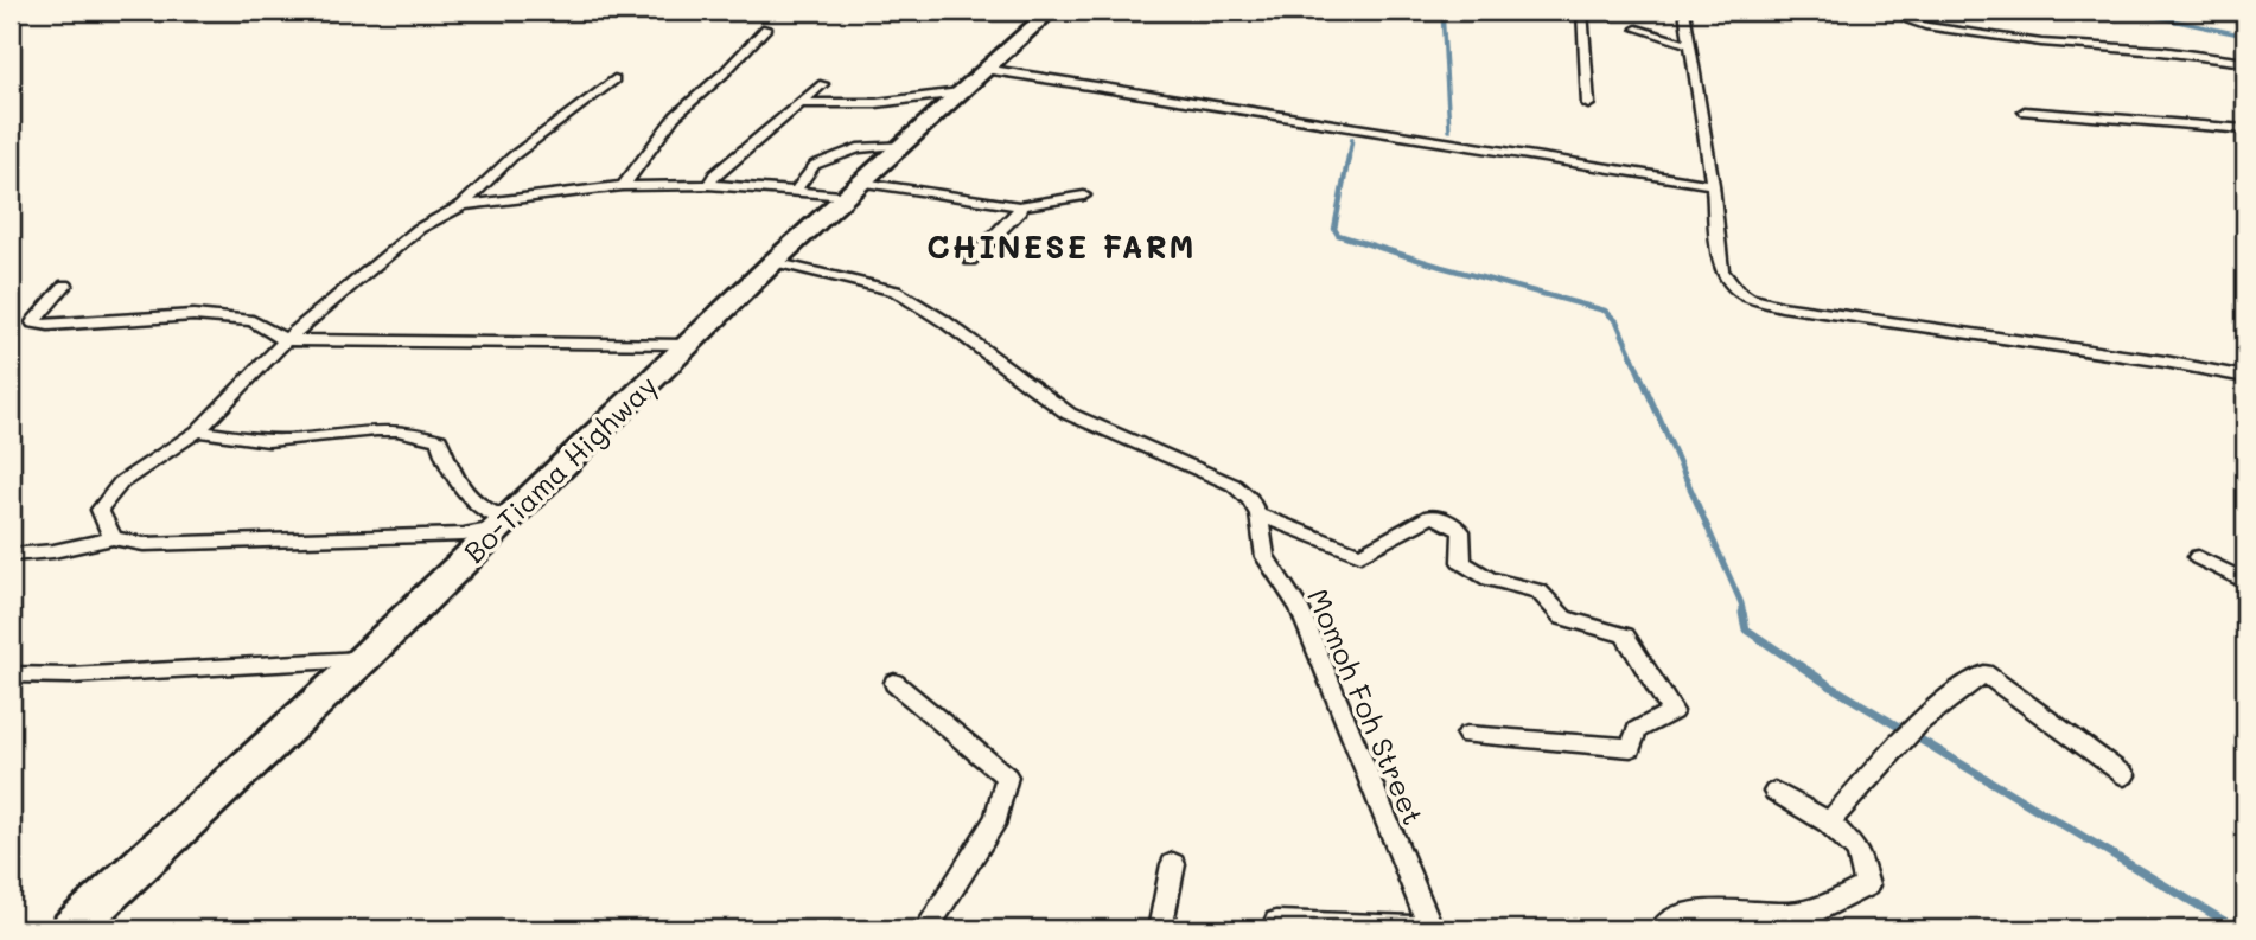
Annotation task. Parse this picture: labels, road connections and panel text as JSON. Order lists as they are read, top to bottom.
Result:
{
  "streets": {
    "highway": ["Bo-Tiama Highway"],
    "street": ["Momoh Foh Street"]
  },
  "districts": ["CHINESE FARM"]
}
